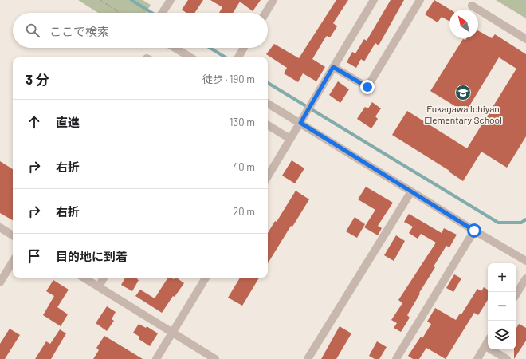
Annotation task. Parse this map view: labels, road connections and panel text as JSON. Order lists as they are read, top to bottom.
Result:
{
  "places": {
    "school or university": ["Fukagawa Ichiyan Elementary School"]
  },
  "north": "top left",
  "page": {
    "search": "ここで検索",
    "heading": ["3 分", "徒歩 · 190 m"],
    "list": [
      ["直進", "130 m"],
      ["右折", "40 m"],
      ["右折", "20 m"],
      "目的地に到着"
    ],
    "map_buttons": ["+", "−"]
  }
}
